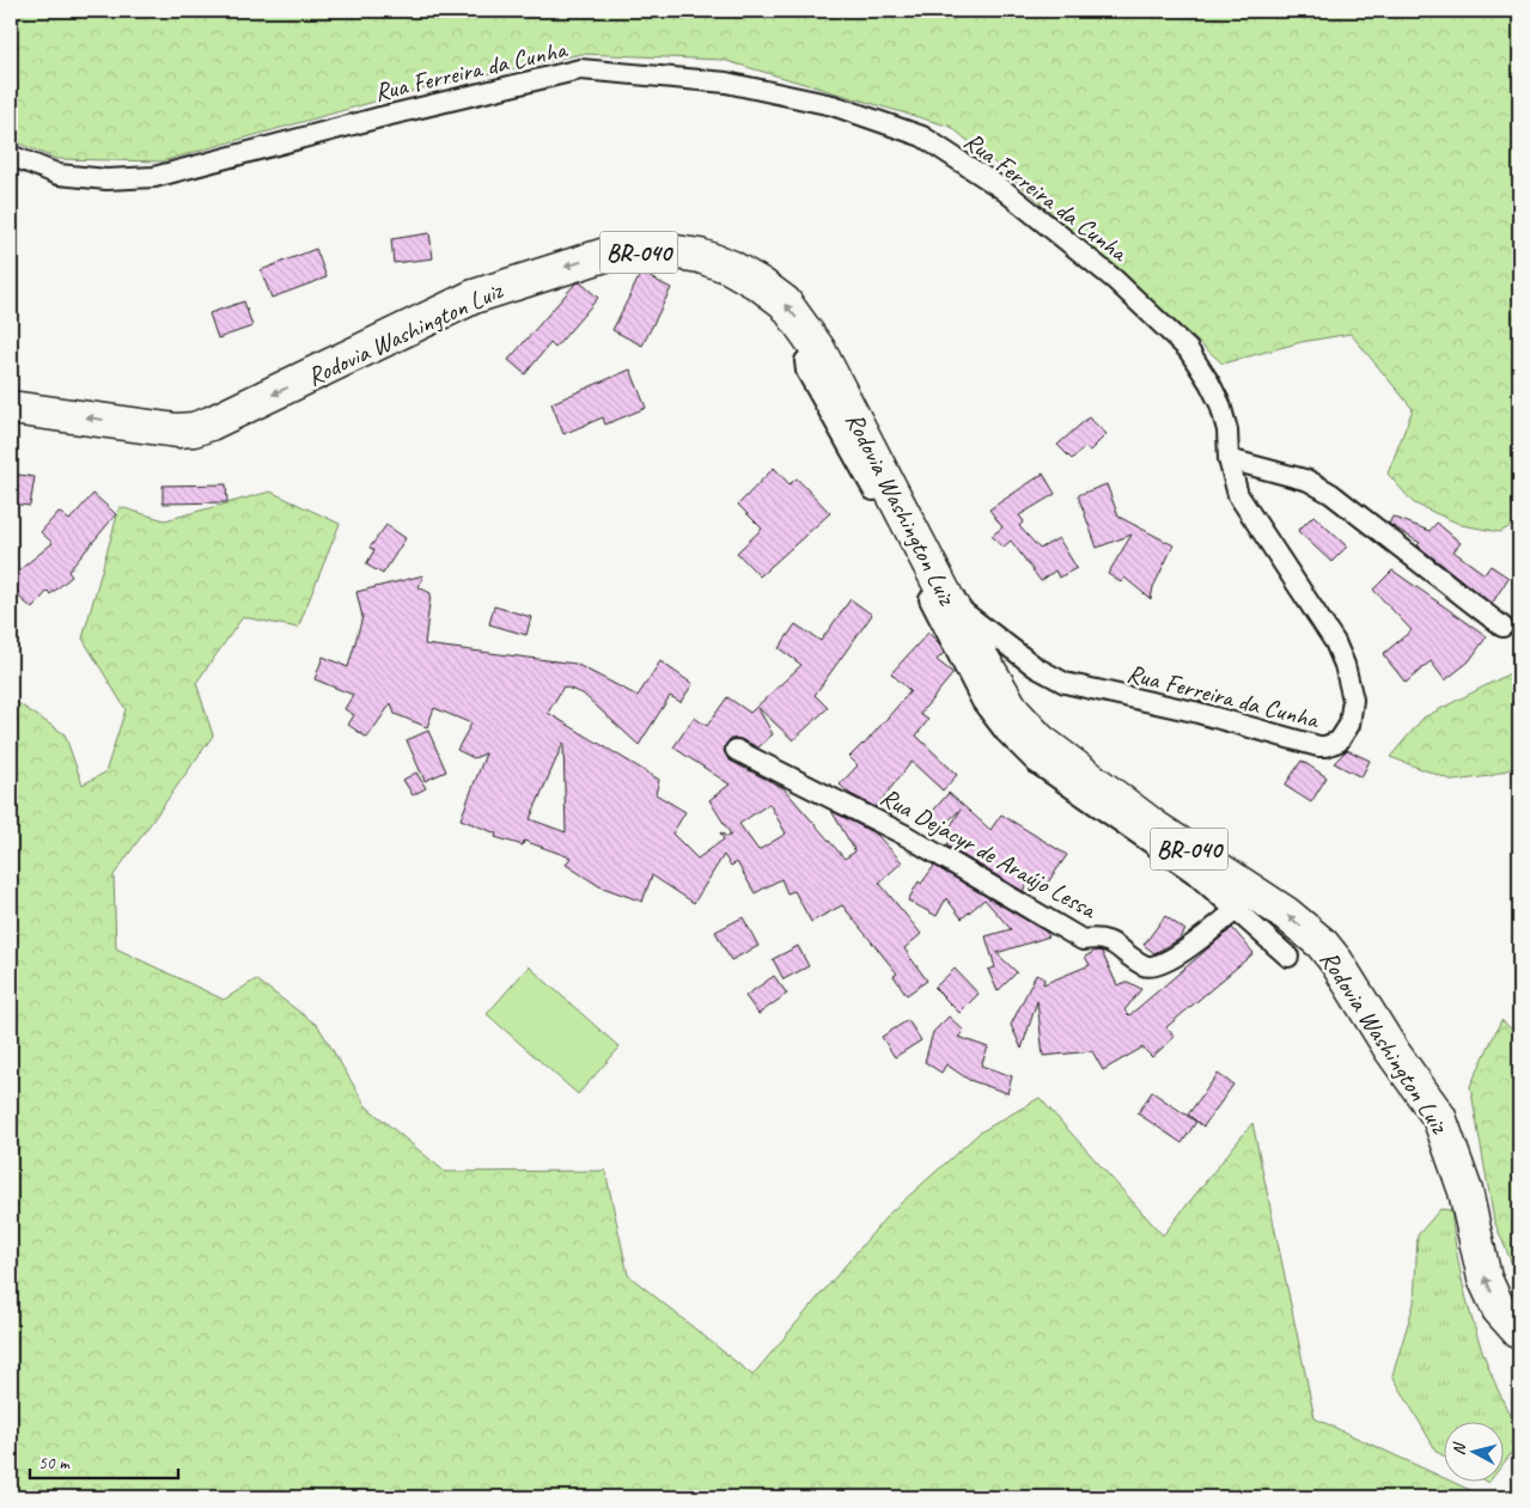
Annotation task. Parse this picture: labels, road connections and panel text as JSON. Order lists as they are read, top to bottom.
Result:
{
  "streets": {
    "highway": ["BR-040", "Rodovia Washington Luiz"],
    "street": ["Rua Ferreira da Cunha", "Rua Dejacyr de Araújo Lessa"]
  },
  "crossings": [
    ["Rua Ferreira da Cunha", "Rodovia Washington Luiz"]
  ],
  "one_way": ["Rodovia Washington Luiz"],
  "scale_bar": "50 m",
  "north": "left"
}
